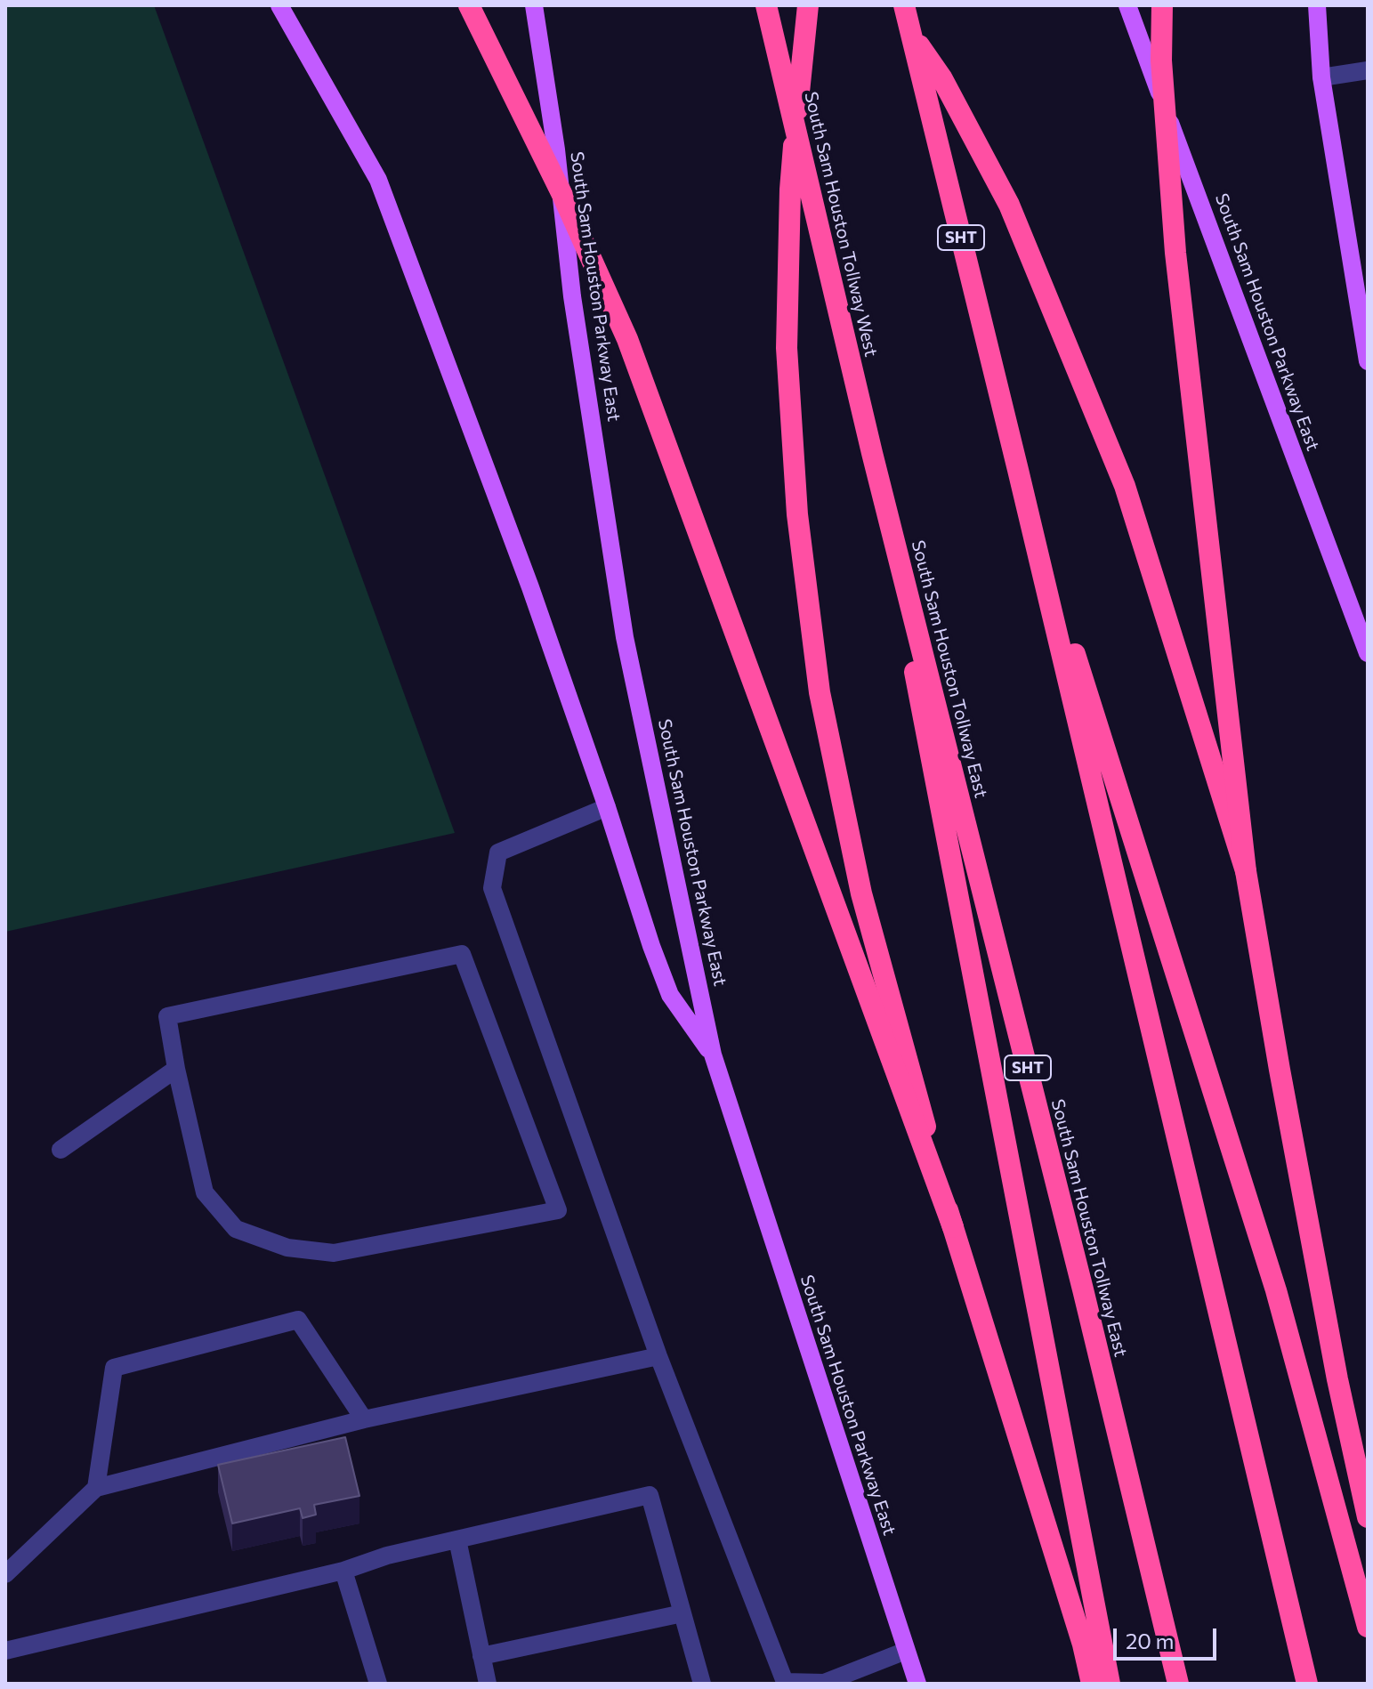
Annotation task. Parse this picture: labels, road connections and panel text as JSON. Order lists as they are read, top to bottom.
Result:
{
  "streets": {
    "highway": ["South Sam Houston Tollway West", "SHT", "South Sam Houston Tollway East"],
    "main road": ["South Sam Houston Parkway East"]
  },
  "crossings": [
    ["South Sam Houston Tollway West", "South Sam Houston Tollway East"]
  ],
  "scale_bar": "20 m"
}
